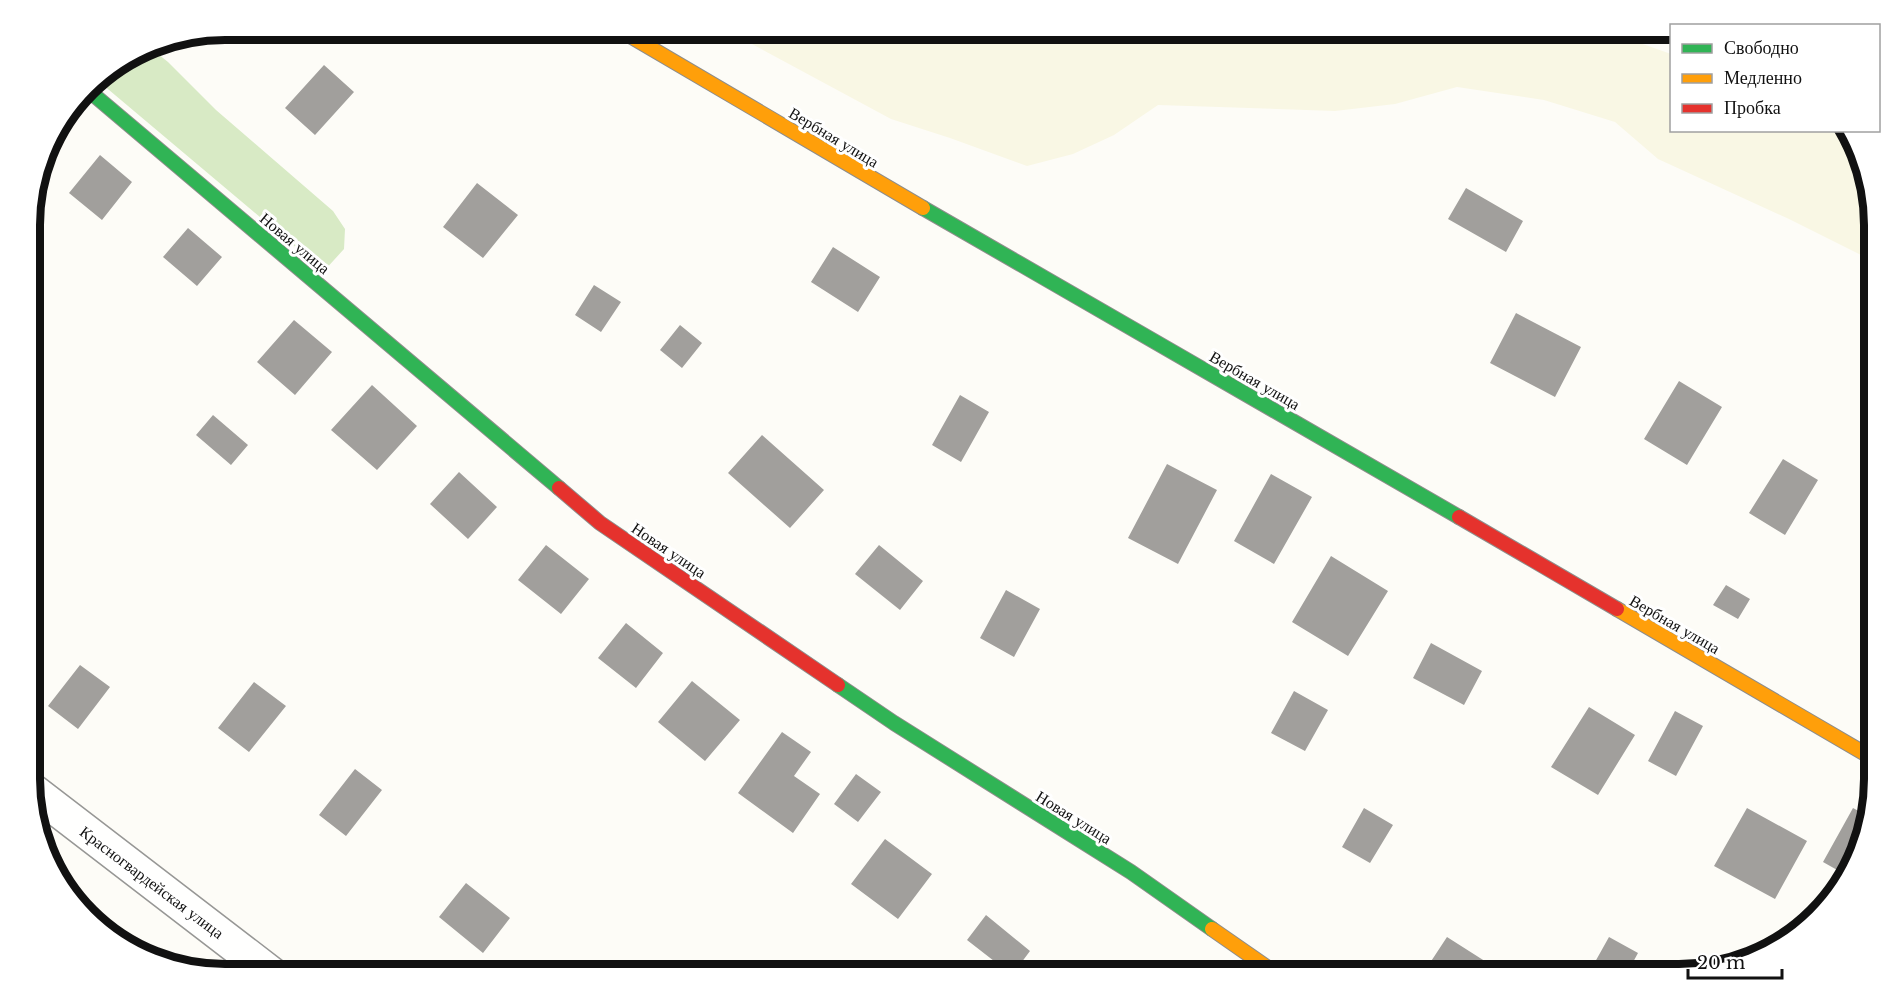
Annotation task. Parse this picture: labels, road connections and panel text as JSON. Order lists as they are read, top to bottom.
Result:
{
  "streets": {
    "street": ["Вербная улица", "Новая улица", "Красногвардейская улица"]
  },
  "legend": ["Свободно", "Медленно", "Пробка"],
  "scale_bar": "20 m"
}
